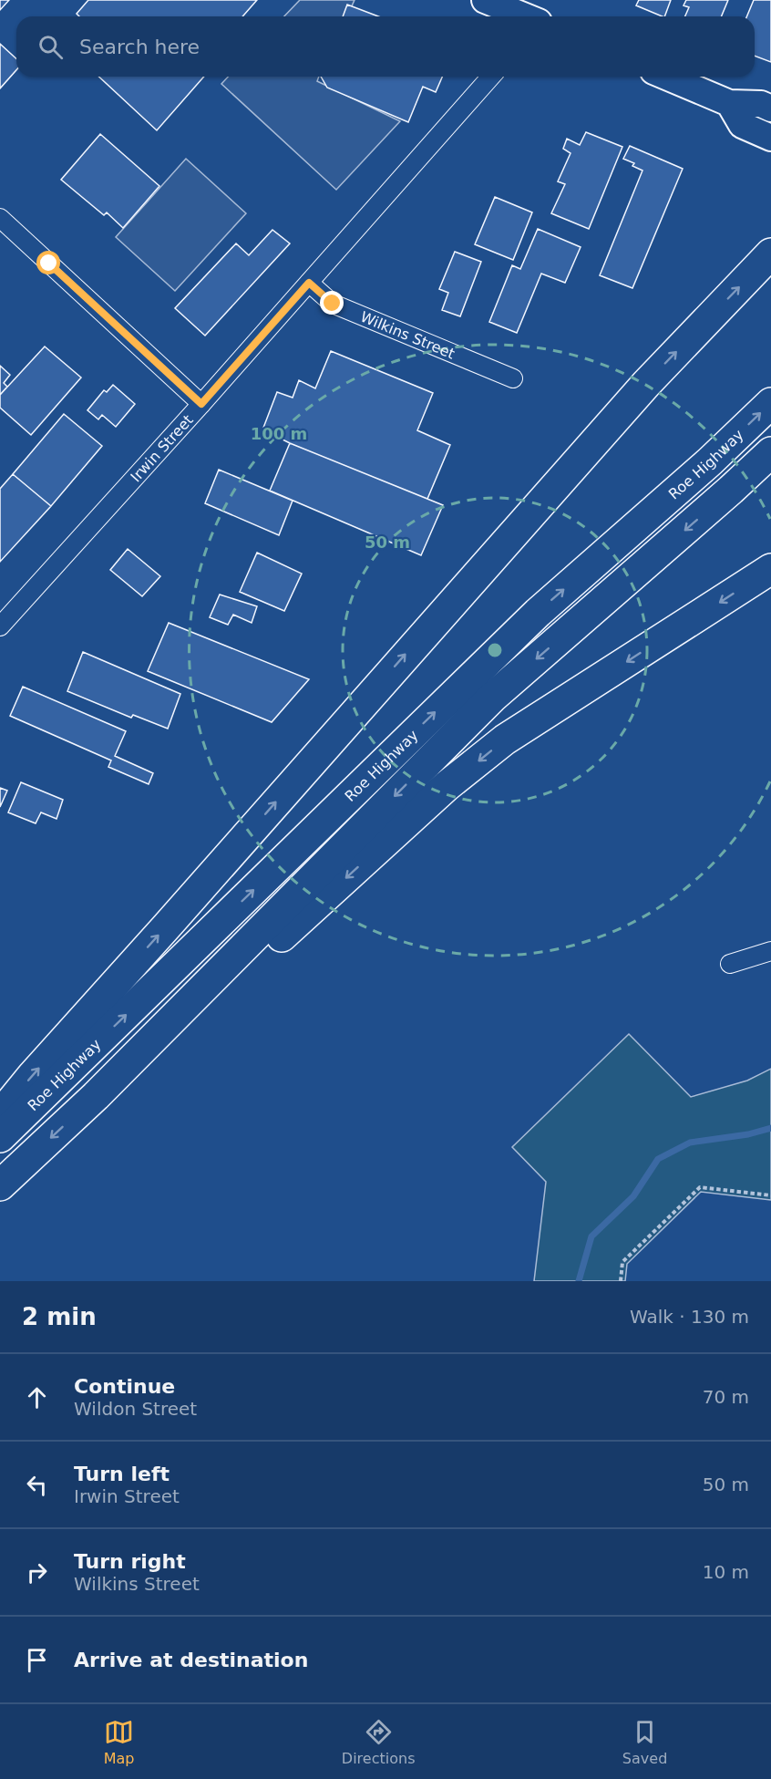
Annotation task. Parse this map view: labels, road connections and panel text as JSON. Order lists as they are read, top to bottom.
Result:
{
  "streets": {
    "highway": ["Roe Highway"],
    "street": ["Wilkins Street", "Irwin Street"]
  },
  "crossings": [
    ["Wilkins Street", "Irwin Street"]
  ],
  "page": {
    "search": "Search here",
    "heading": ["2 min", "Walk · 130 m"],
    "list": [
      ["Continue", "Wildon Street", "70 m"],
      ["Turn left", "Irwin Street", "50 m"],
      ["Turn right", "Wilkins Street", "10 m"],
      "Arrive at destination"
    ],
    "nav": ["Map", "Directions", "Saved"]
  },
  "rings": ["100 m", "50 m"]
}
